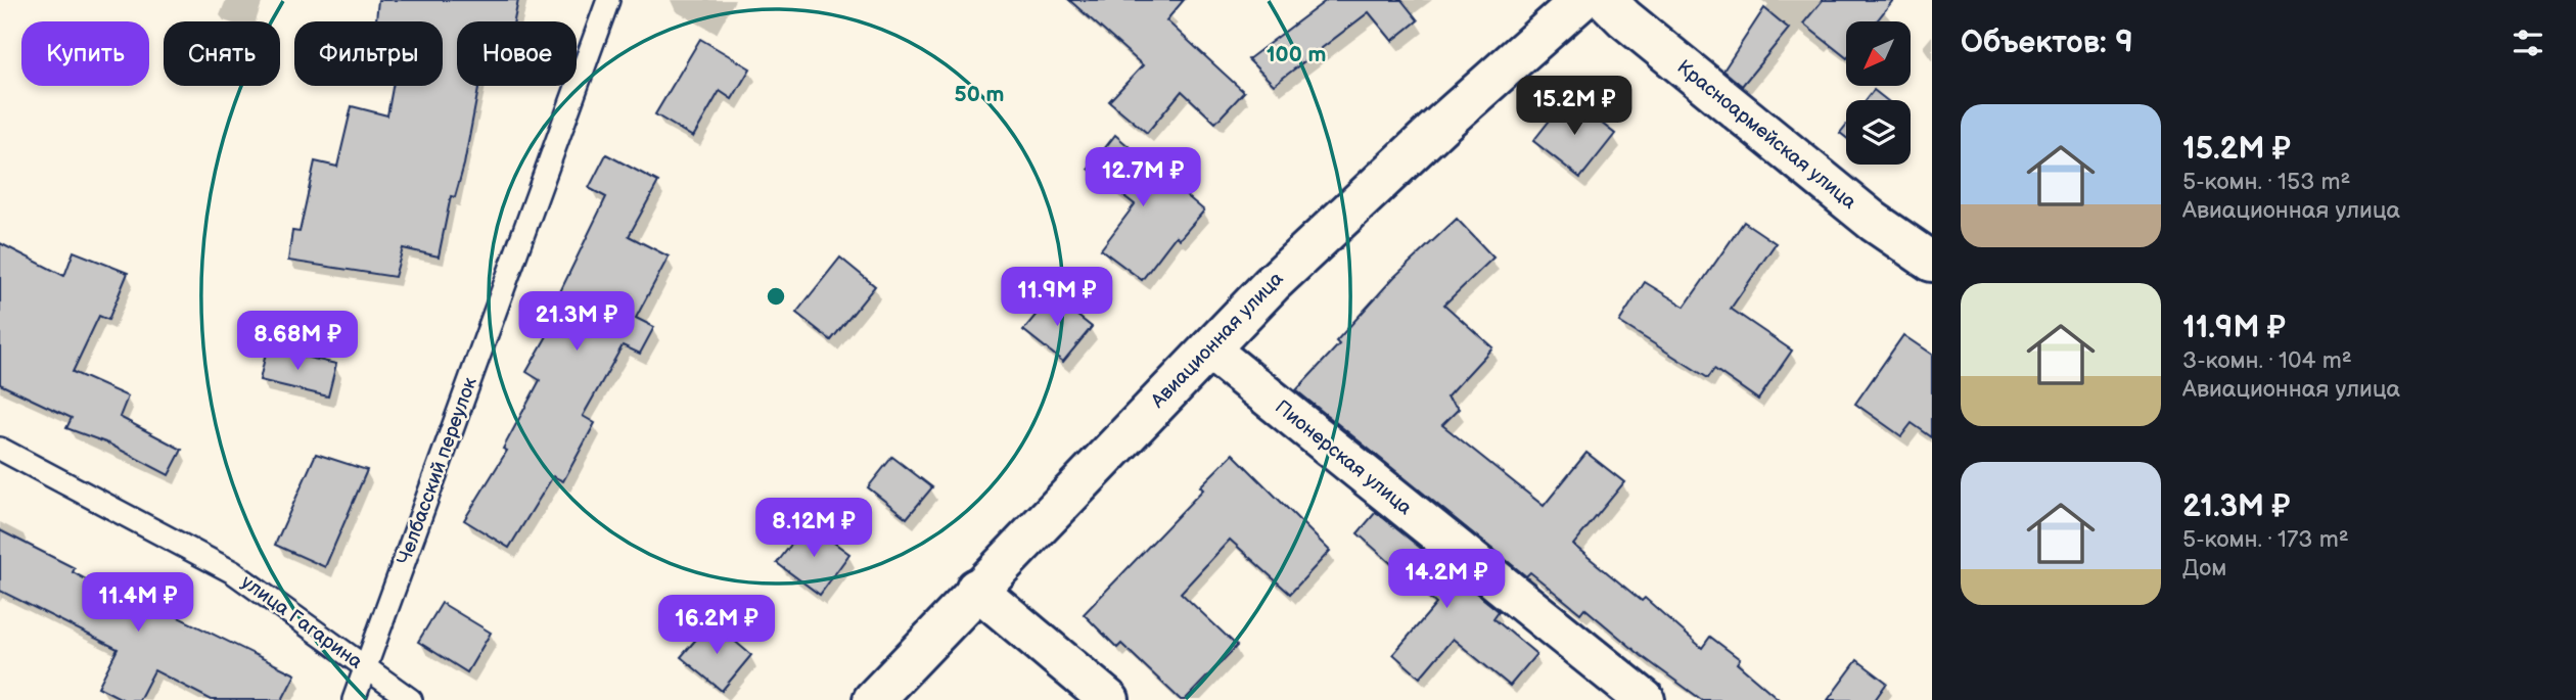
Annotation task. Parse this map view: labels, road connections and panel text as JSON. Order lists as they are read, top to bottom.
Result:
{
  "streets": {
    "street": ["Красноармейская улица", "Авиационная улица", "Пионерская улица"],
    "lane": ["Челбасский переулок", "улица Гагарина"]
  },
  "crossings": [
    ["Авиационная улица", "Пионерская улица"],
    ["Челбасский переулок", "улица Гагарина"]
  ],
  "north": "bottom left",
  "page": {
    "heading": "Объектов: 9",
    "chip": [
      "Купить",
      "Снять",
      "Фильтры",
      "Новое"
    ],
    "price": [
      "15.2M ₽",
      "12.7M ₽",
      "11.9M ₽",
      "21.3M ₽",
      "8.68M ₽",
      "8.12M ₽",
      "14.2M ₽",
      "11.4M ₽",
      "16.2M ₽"
    ],
    "list": [
      {
        "name": "15.2M ₽",
        "note": "5-комн. · 153 m² · Авиационная улица"
      },
      {
        "name": "11.9M ₽",
        "note": "3-комн. · 104 m² · Авиационная улица"
      },
      {
        "name": "21.3M ₽",
        "note": "5-комн. · 173 m² · Дом"
      }
    ]
  },
  "rings": ["100 m", "50 m"]
}
